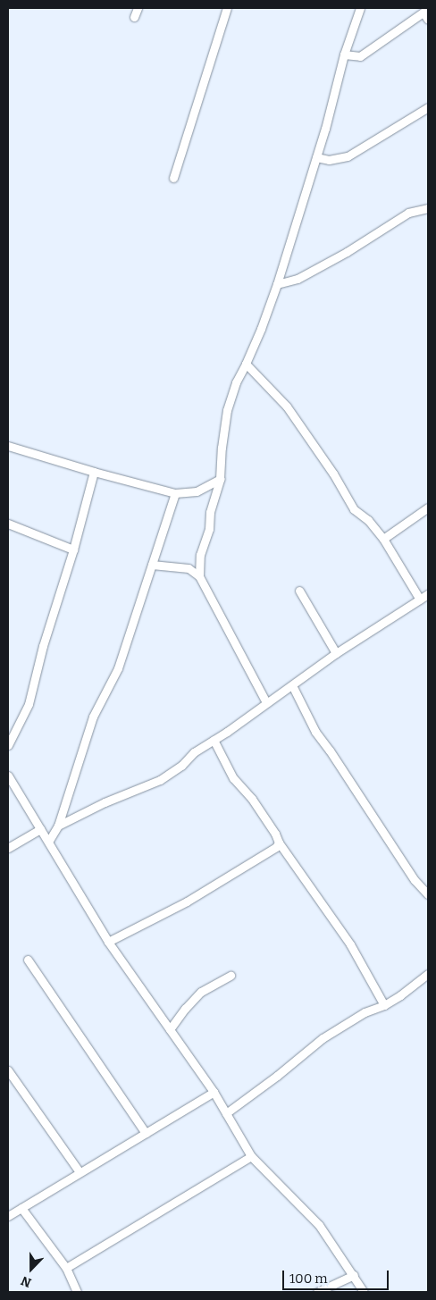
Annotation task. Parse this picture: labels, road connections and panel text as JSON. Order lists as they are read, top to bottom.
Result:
{
  "scale_bar": "100 m",
  "north": "bottom"
}
